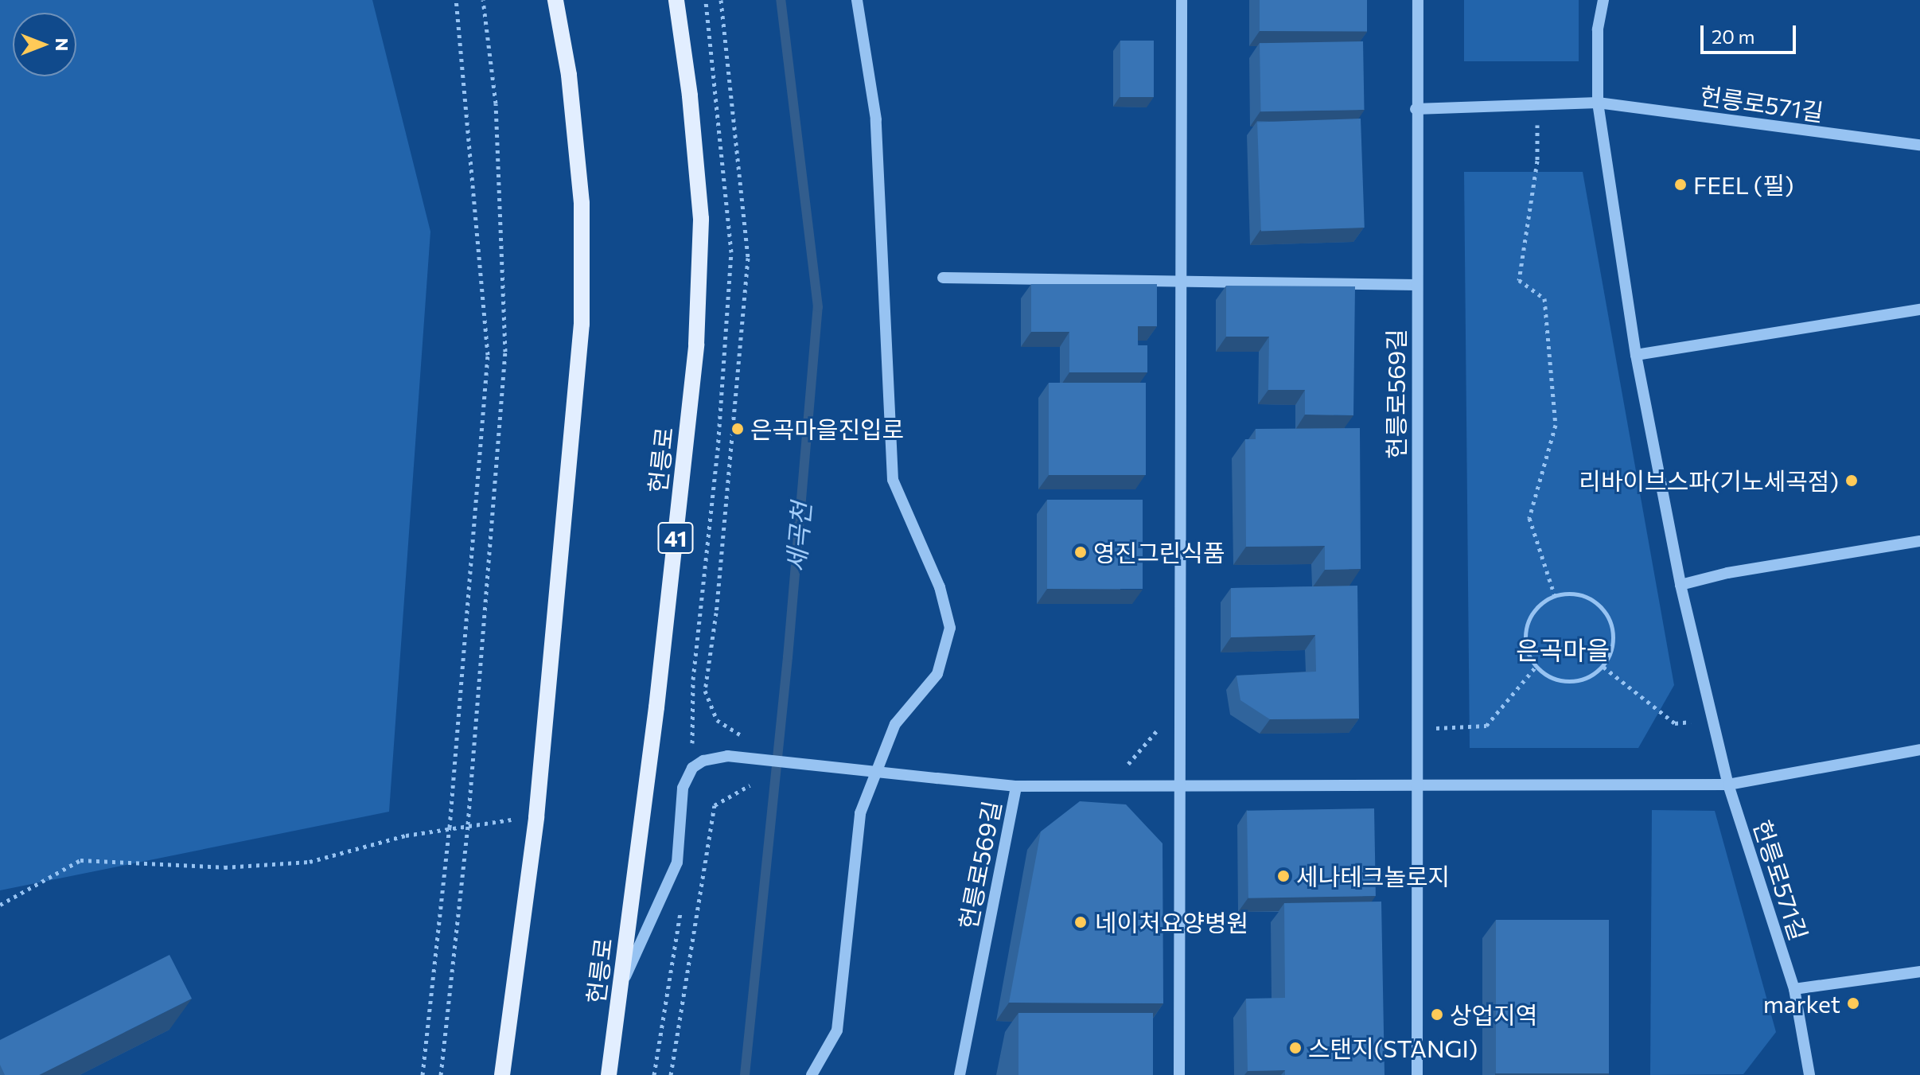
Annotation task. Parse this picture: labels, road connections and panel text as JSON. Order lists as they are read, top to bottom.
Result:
{
  "streets": {
    "main road": ["헌릉로", "41"],
    "street": ["헌릉로571길", "헌릉로569길"]
  },
  "districts": ["은곡마을"],
  "water": ["세곡천"],
  "places": [
    "FEEL (필)",
    "은곡마을진입로",
    "리바이브스파(기노세곡점)",
    "영진그린식품",
    "세나테크놀로지",
    "네이처요양병원",
    "market",
    "상업지역",
    "스탠지(STANGI)"
  ],
  "scale_bar": "20 m",
  "north": "right"
}
